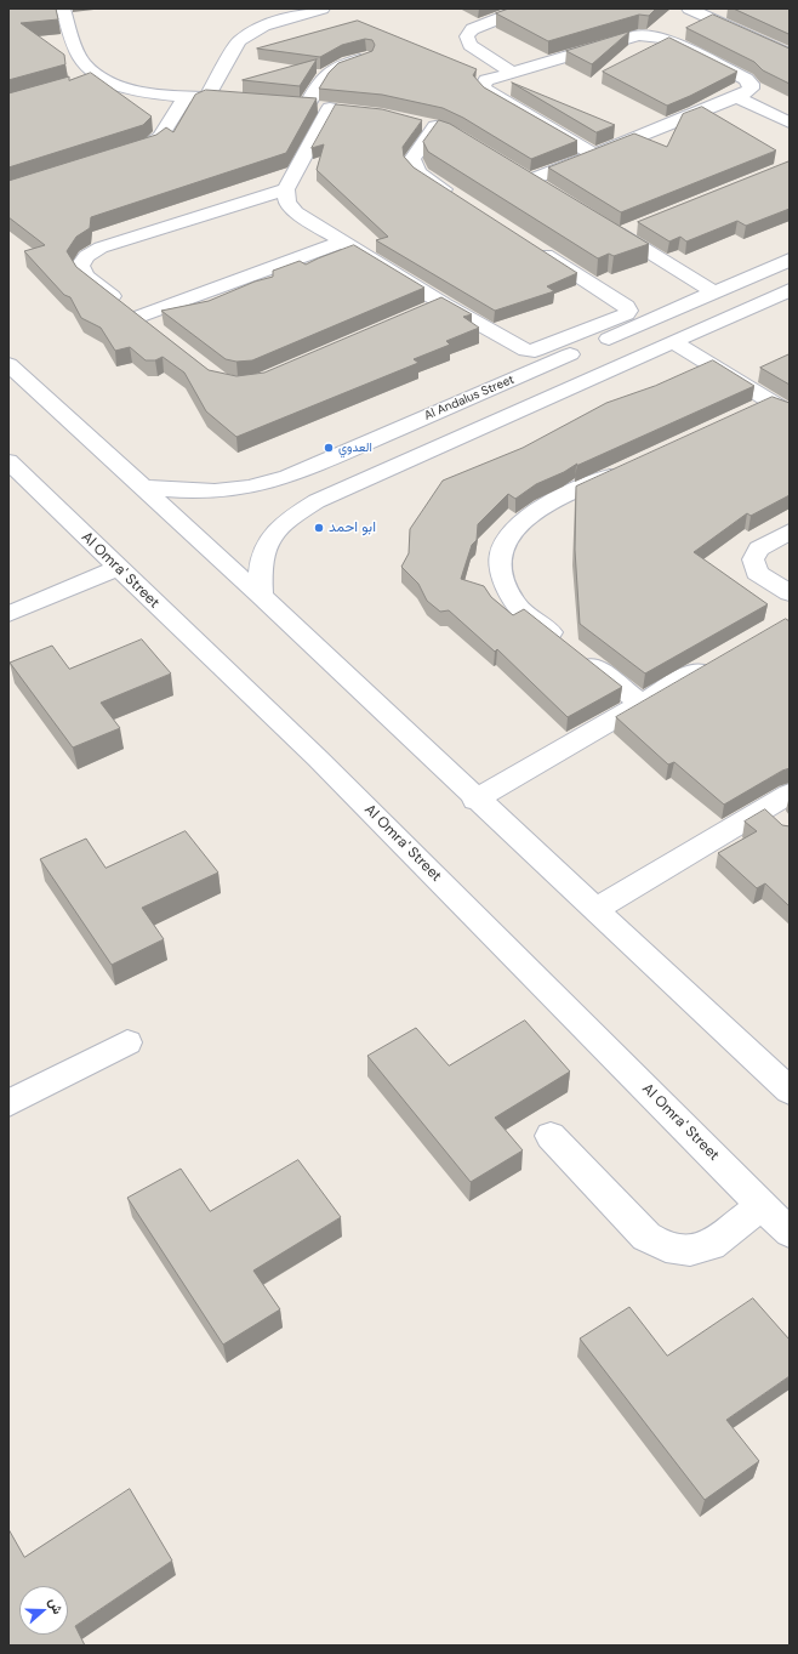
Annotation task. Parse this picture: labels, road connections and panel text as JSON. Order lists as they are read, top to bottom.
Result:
{
  "streets": {
    "street": ["Al Andalus Street", "Al Omra' Street"]
  },
  "places": ["العدوي", "ابو احمد"],
  "north": "right"
}
